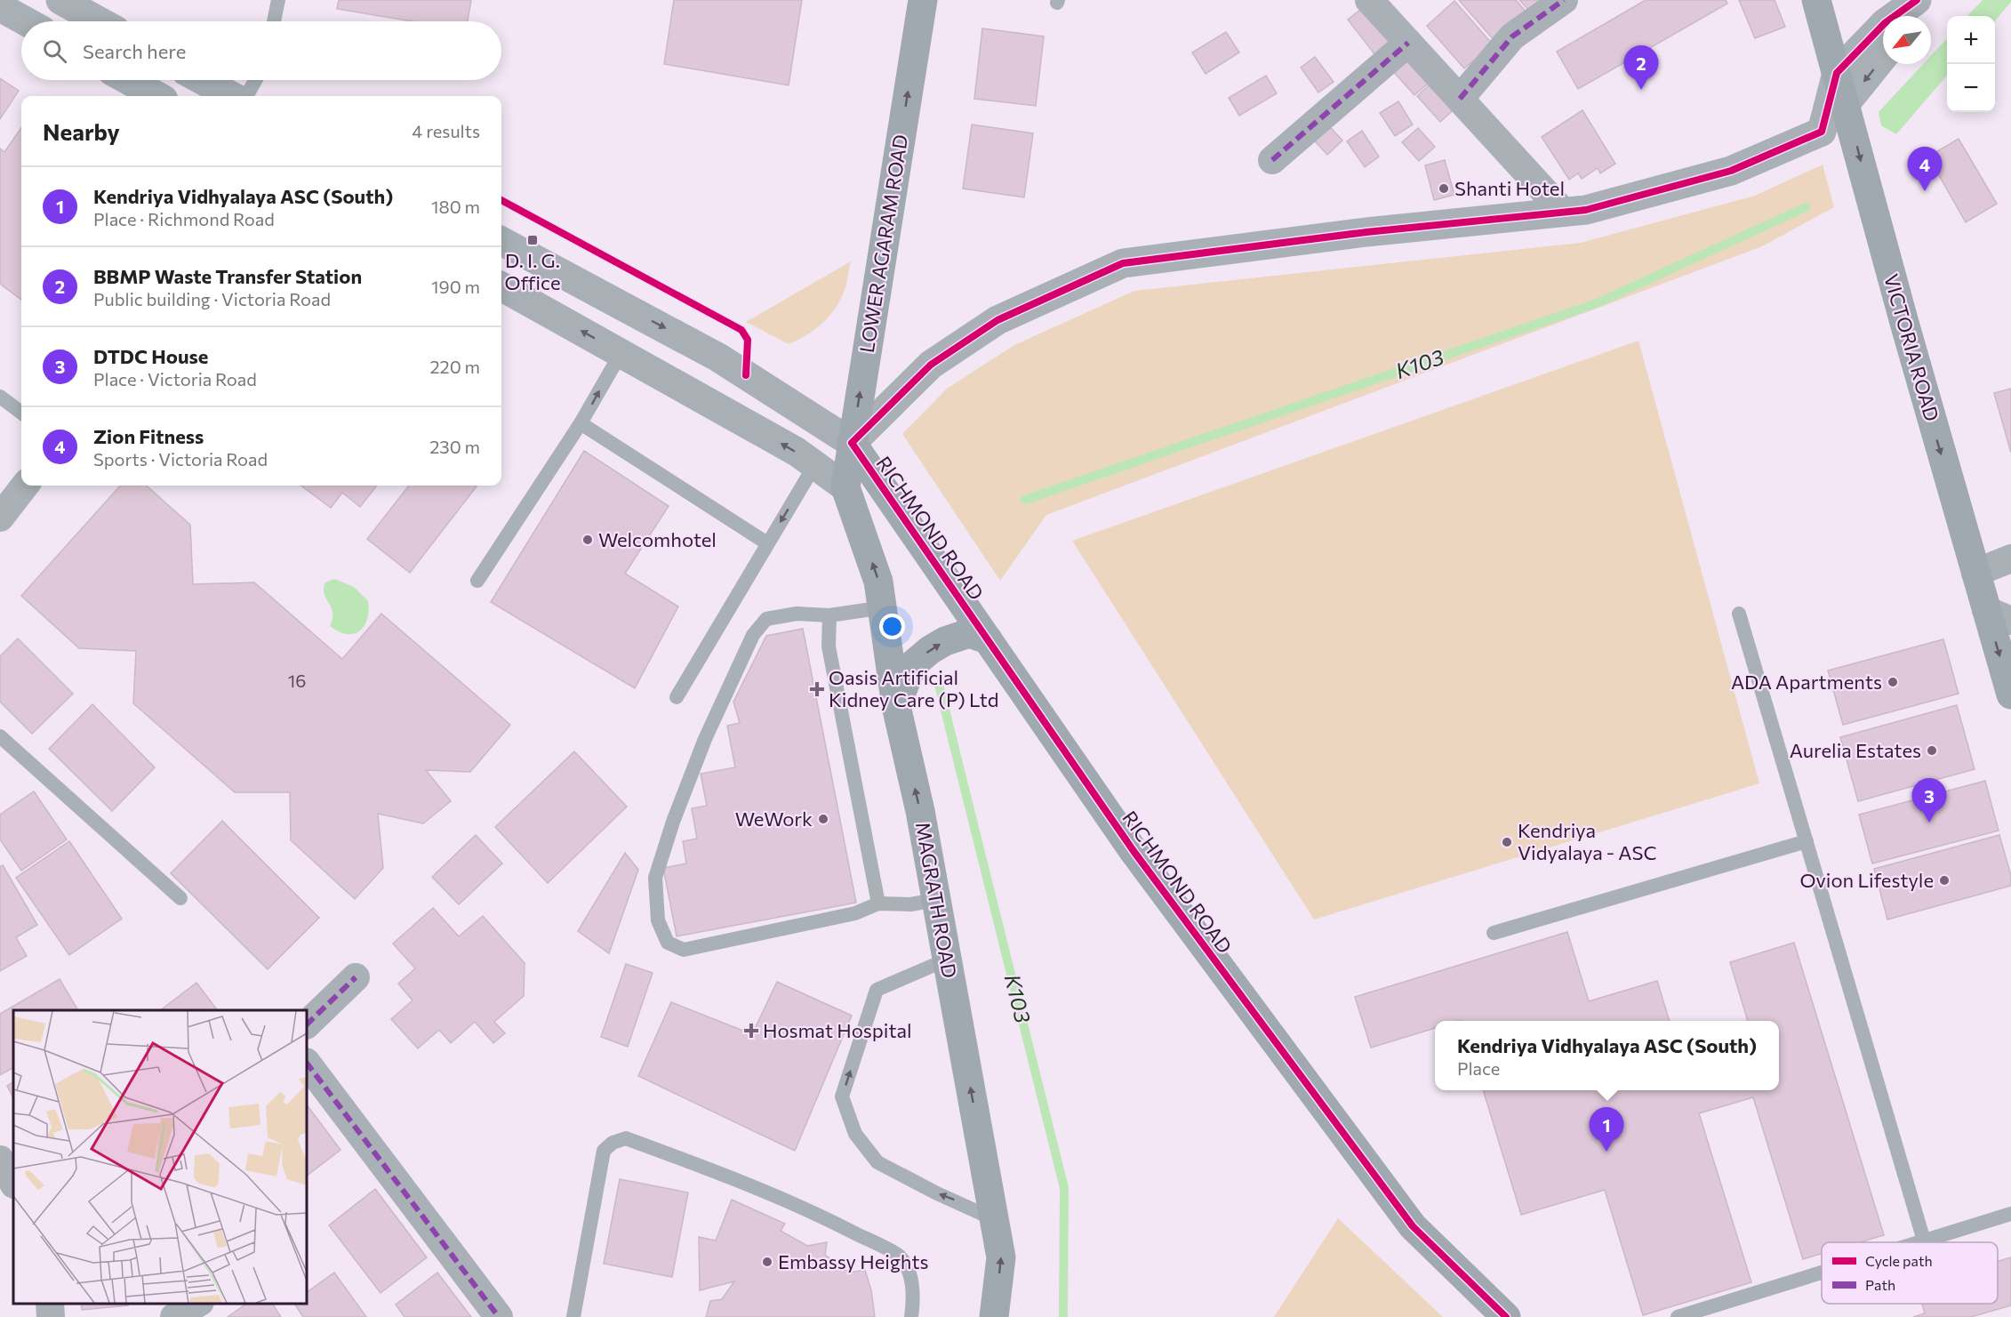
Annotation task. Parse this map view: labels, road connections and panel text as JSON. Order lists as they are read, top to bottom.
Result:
{
  "streets": {
    "main road": [
      "LOWER AGARAM ROAD",
      "VICTORIA ROAD",
      "RICHMOND ROAD",
      "MAGRATH ROAD"
    ]
  },
  "crossings": [
    ["LOWER AGARAM ROAD", "RICHMOND ROAD"],
    ["LOWER AGARAM ROAD", "MAGRATH ROAD"]
  ],
  "one_way": ["LOWER AGARAM ROAD", "VICTORIA ROAD", "MAGRATH ROAD"],
  "water": ["K103"],
  "places": {
    "other": [
      "Shanti Hotel",
      "Welcomhotel",
      "ADA Apartments",
      "Aurelia Estates",
      "WeWork",
      "Kendriya Vidyalaya - ASC",
      "Ovion Lifestyle",
      "Embassy Heights"
    ],
    "transit": ["D. I. G. Office"],
    "health": ["Oasis Artificial Kidney Care (P) Ltd", "Hosmat Hospital"]
  },
  "house_numbers": ["16"],
  "legend": ["Cycle path", "Path"],
  "north": "bottom left",
  "page": {
    "map_buttons": ["+", "−"],
    "search": "Search here",
    "pins": [
      "2",
      "4",
      "3",
      "1"
    ],
    "heading": ["Nearby", "4 results"],
    "list": [
      {
        "mark": "1",
        "name": "Kendriya Vidhyalaya ASC (South)",
        "note": "Place · Richmond Road",
        "value": "180 m"
      },
      {
        "mark": "2",
        "name": "BBMP Waste Transfer Station",
        "note": "Public building · Victoria Road",
        "value": "190 m"
      },
      {
        "mark": "3",
        "name": "DTDC House",
        "note": "Place · Victoria Road",
        "value": "220 m"
      },
      {
        "mark": "4",
        "name": "Zion Fitness",
        "note": "Sports · Victoria Road",
        "value": "230 m"
      }
    ],
    "popup": ["Kendriya Vidhyalaya ASC (South)", "Place"]
  }
}
